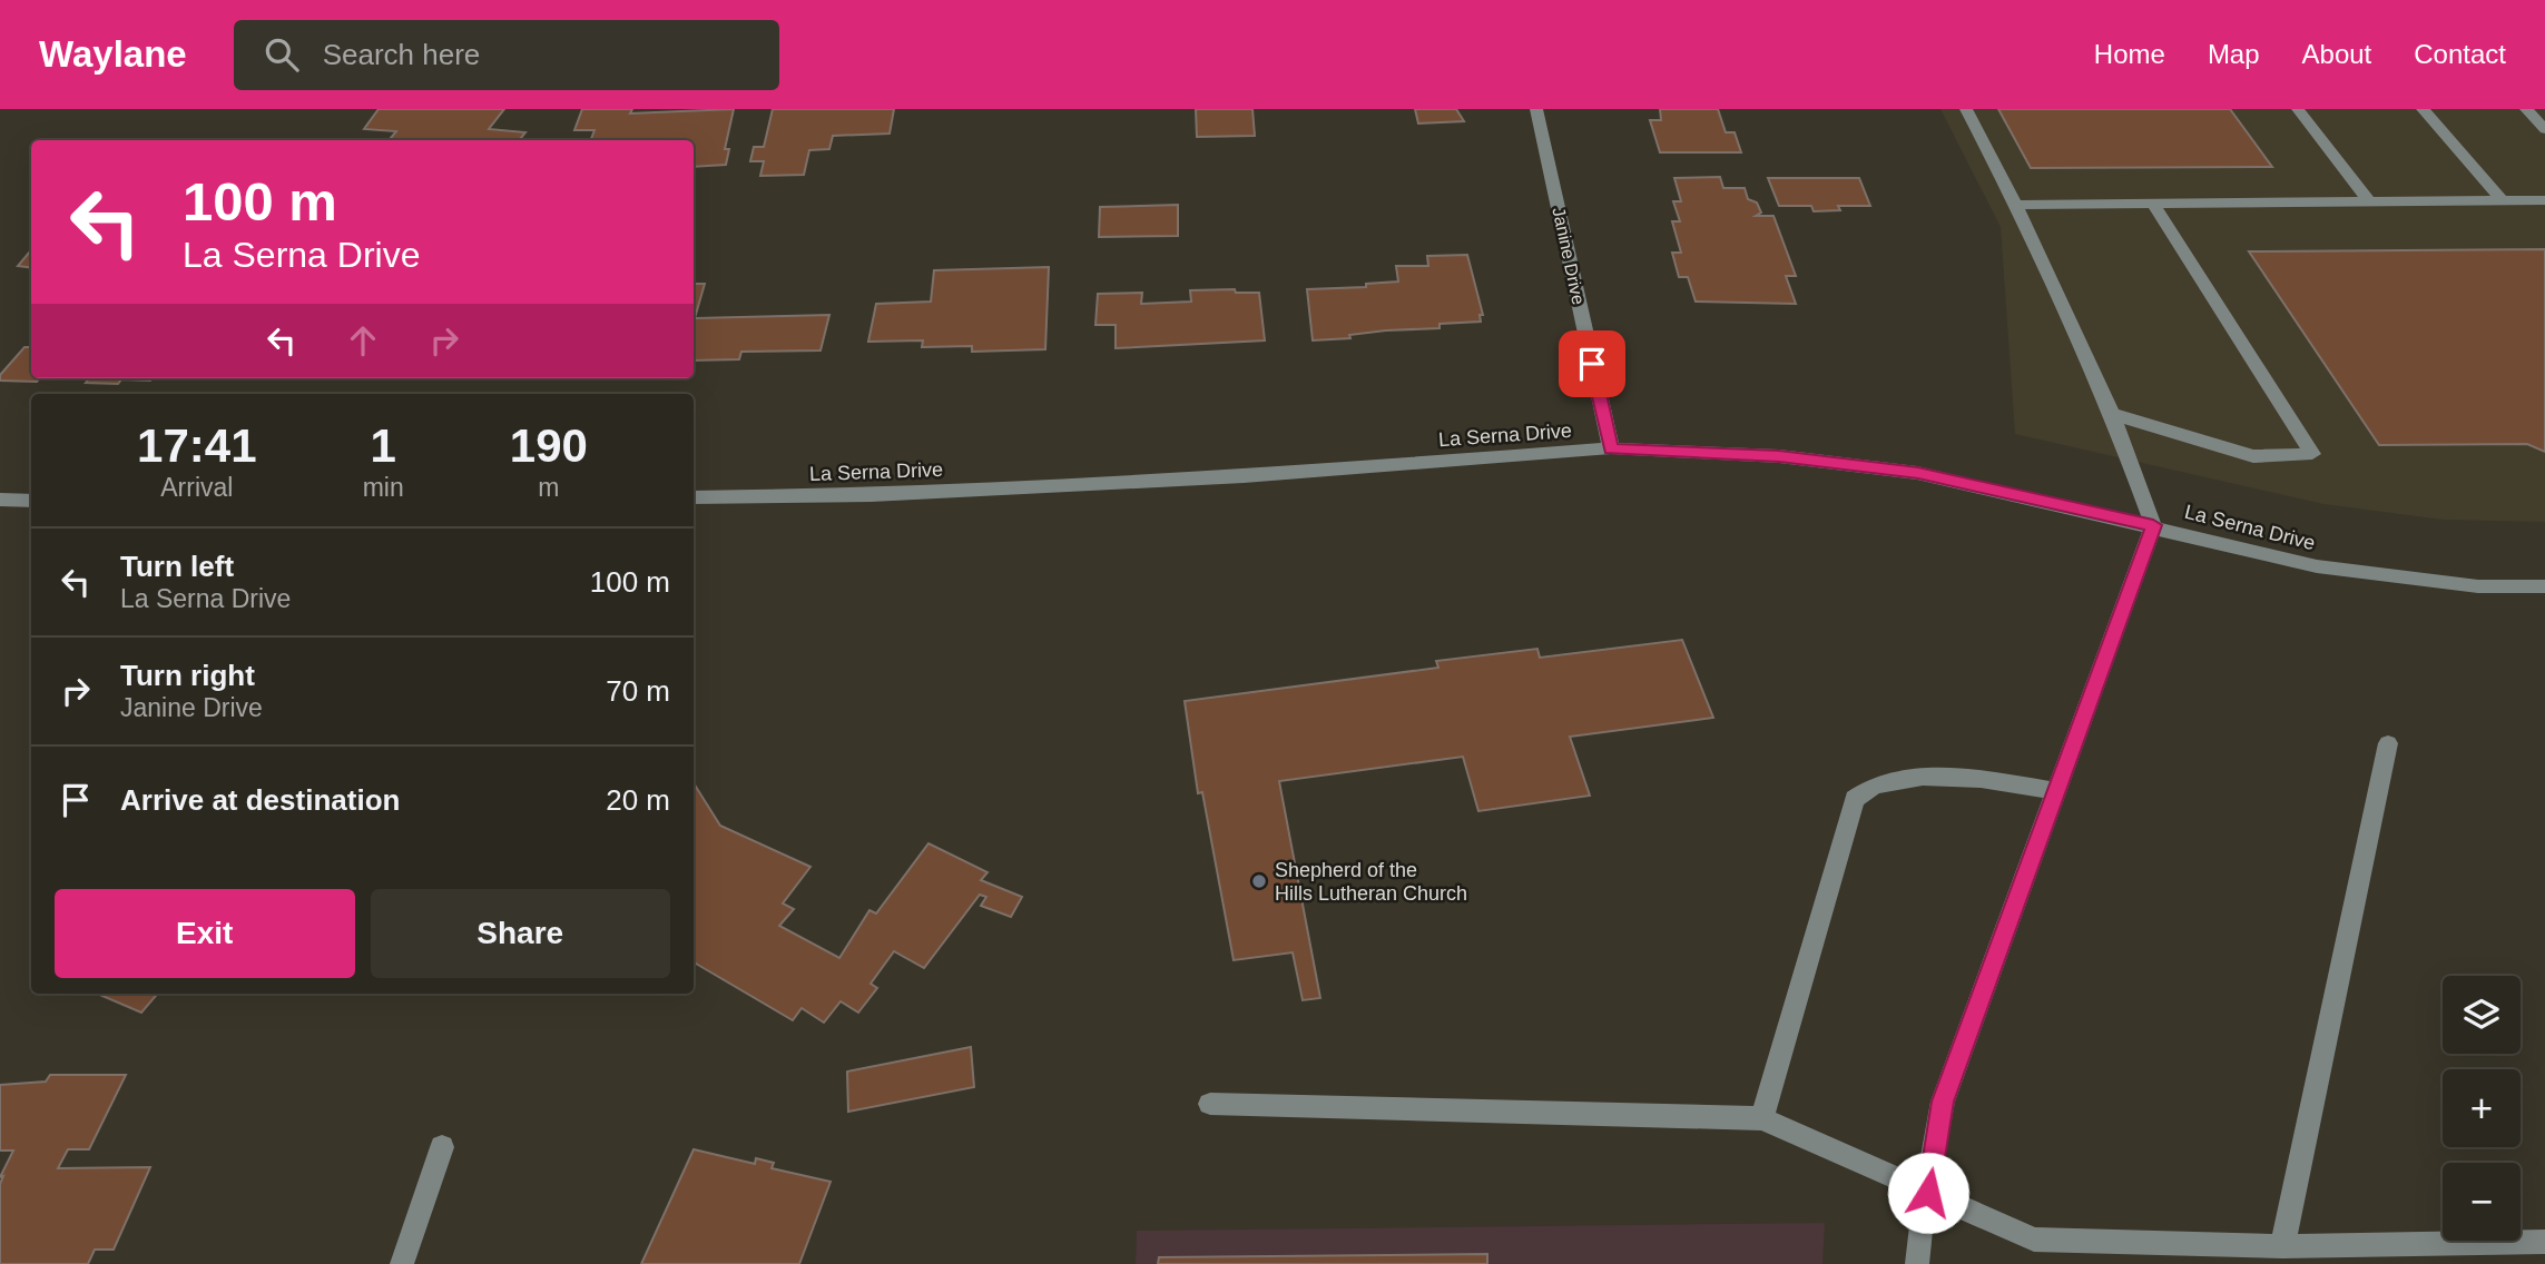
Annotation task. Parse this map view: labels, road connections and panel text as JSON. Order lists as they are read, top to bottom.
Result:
{
  "streets": {
    "street": ["Janine Drive", "La Serna Drive"]
  },
  "crossings": [
    ["Janine Drive", "La Serna Drive"]
  ],
  "places": ["Shepherd of the Hills Lutheran Church"],
  "page": {
    "header": "Waylane",
    "search": "Search here",
    "nav": [
      "Home",
      "Map",
      "About",
      "Contact"
    ],
    "turn": ["100 m", "La Serna Drive"],
    "eta": [
      "17:41",
      "Arrival",
      "1",
      "min",
      "190",
      "m"
    ],
    "list": [
      {
        "name": "Turn left",
        "note": "La Serna Drive",
        "value": "100 m"
      },
      {
        "name": "Turn right",
        "note": "Janine Drive",
        "value": "70 m"
      },
      {
        "name": "Arrive at destination",
        "value": "20 m"
      }
    ],
    "buttons": ["Exit", "Share"],
    "map_buttons": ["+", "−"]
  }
}
